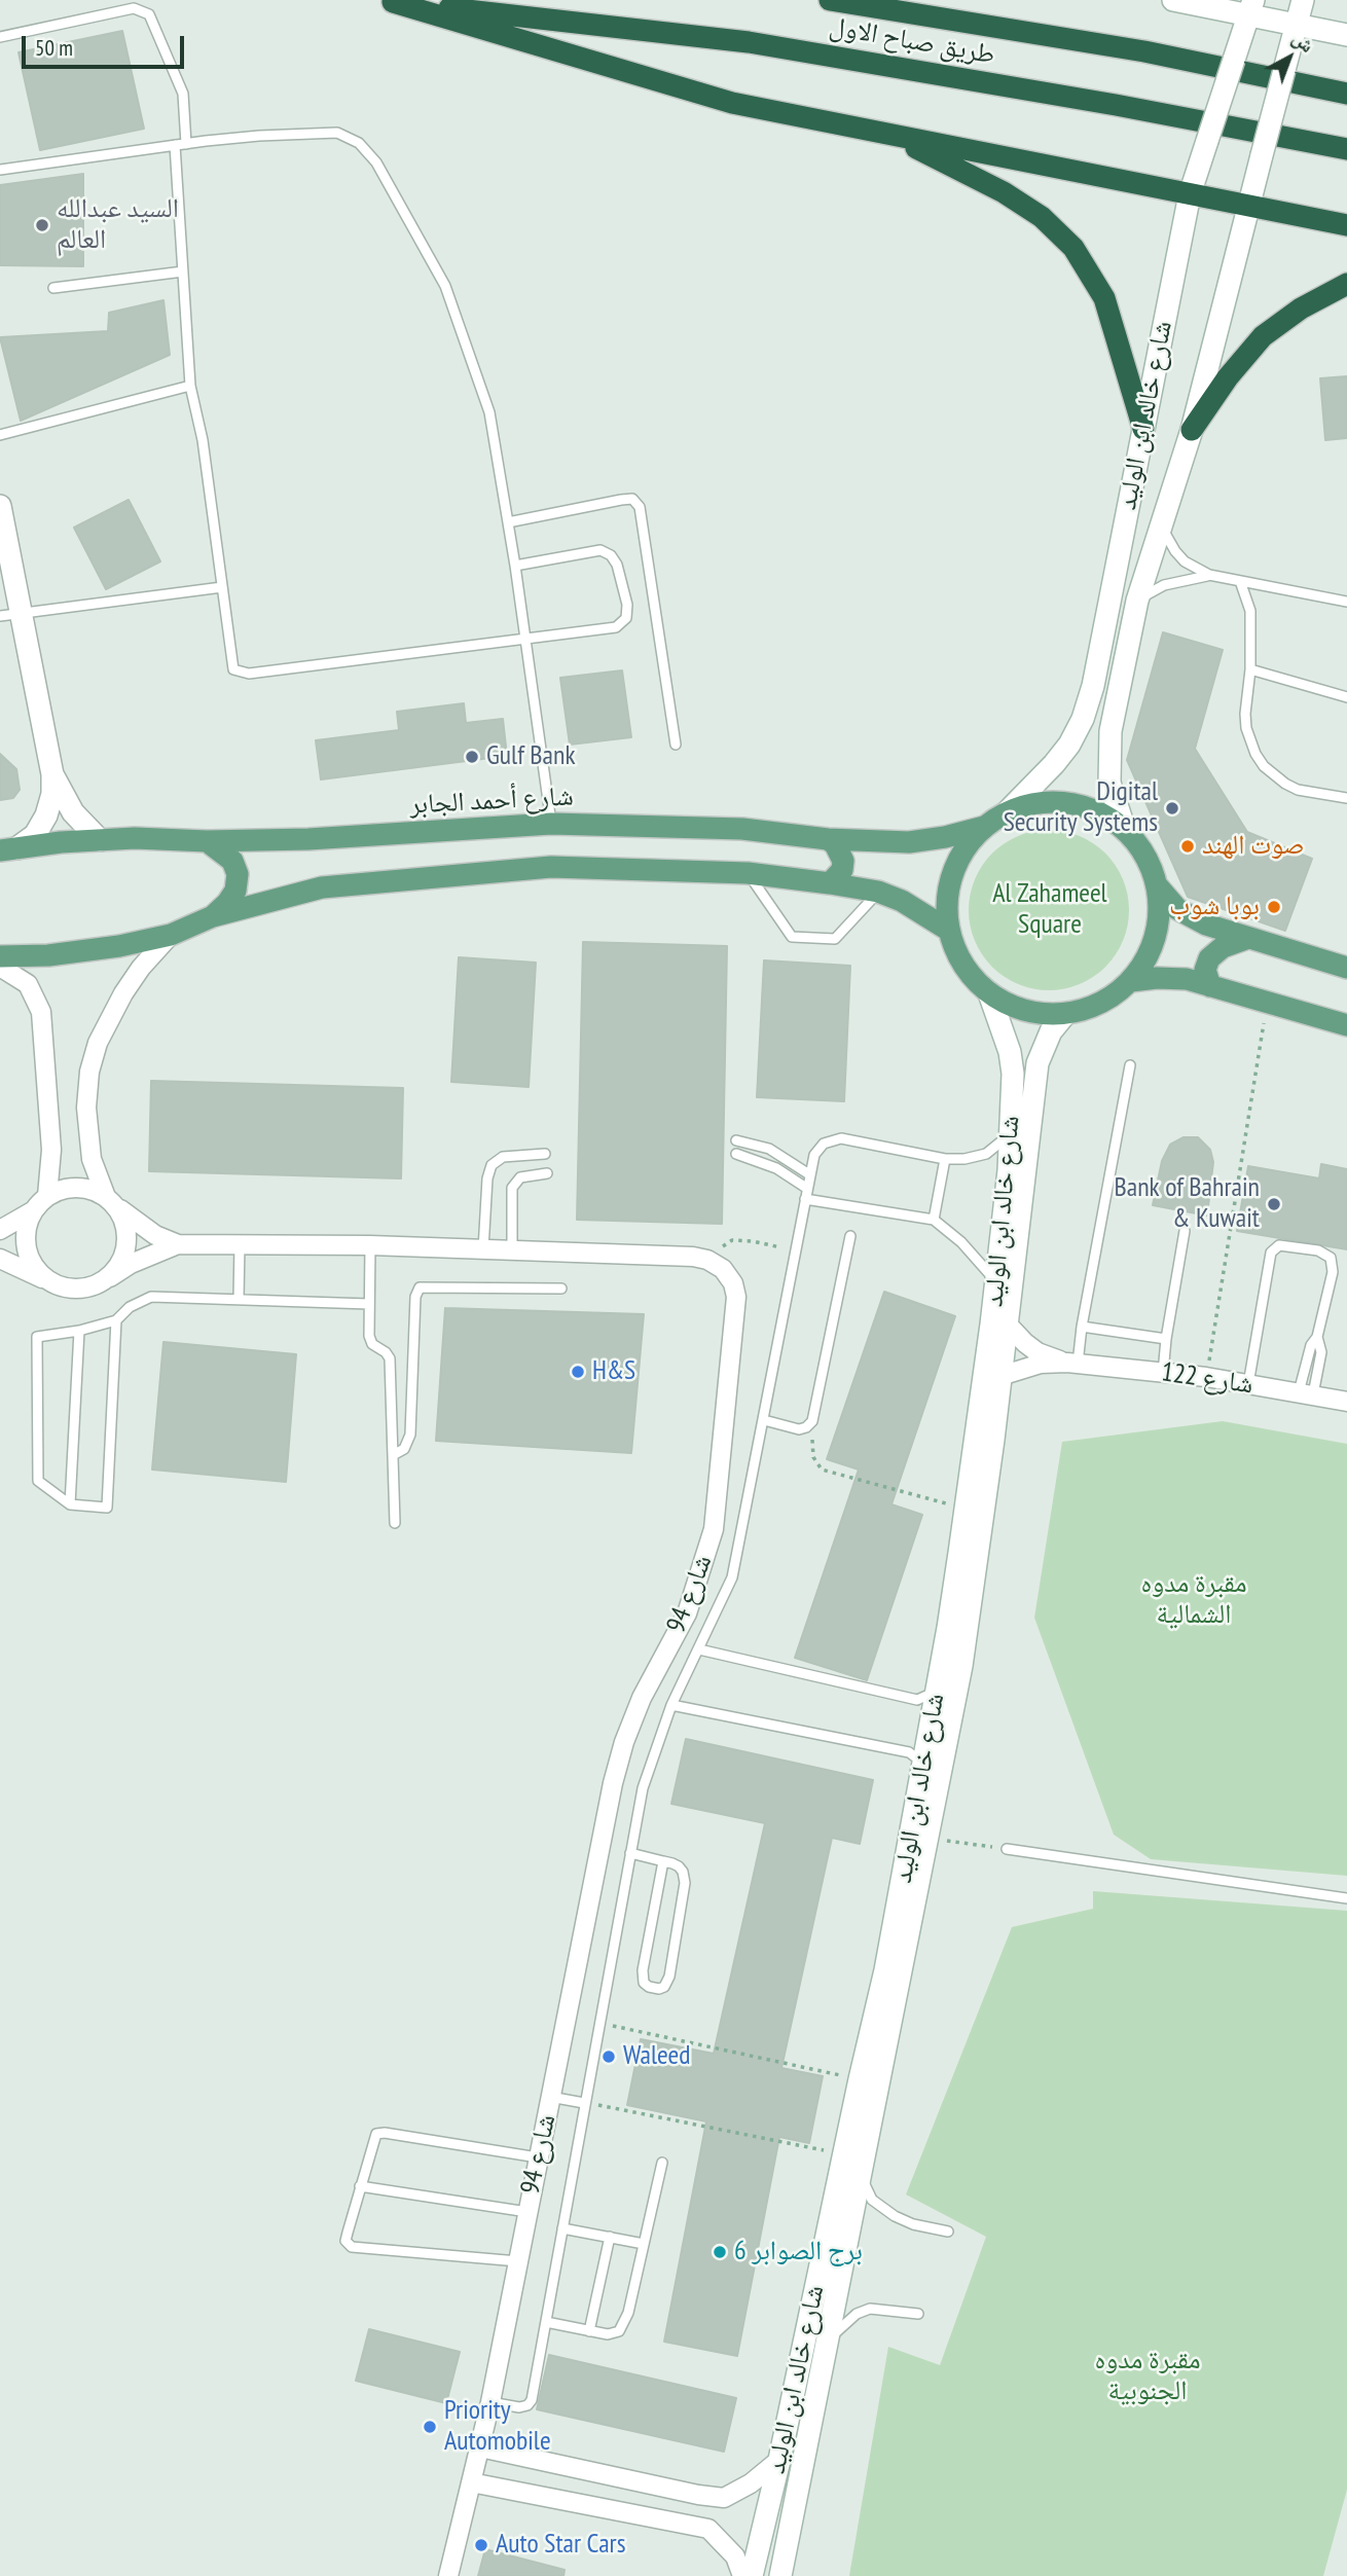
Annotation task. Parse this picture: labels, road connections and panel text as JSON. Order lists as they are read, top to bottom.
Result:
{
  "streets": {
    "highway": ["طريق صباح الاول"],
    "main road": ["شارع خالد ابن الوليد", "شارع أحمد الجابر"],
    "street": ["شارع 122", "شارع 94"]
  },
  "crossings": [
    ["شارع خالد ابن الوليد", "شارع أحمد الجابر"],
    ["شارع خالد ابن الوليد", "شارع 122"]
  ],
  "parks": ["Al Zahameel Square", "مقبرة مدوه الشمالية", "مقبرة مدوه الجنوبية"],
  "places": [
    "السيد عبدالله العالم",
    "Gulf Bank",
    "Digital Security Systems",
    "صوت الهند",
    "بوبا شوب",
    "Bank of Bahrain & Kuwait",
    "H&S",
    "Waleed",
    "برج الصوابر 6",
    "Priority Automobile",
    "Auto Star Cars"
  ],
  "scale_bar": "50 m",
  "north": "top right"
}
